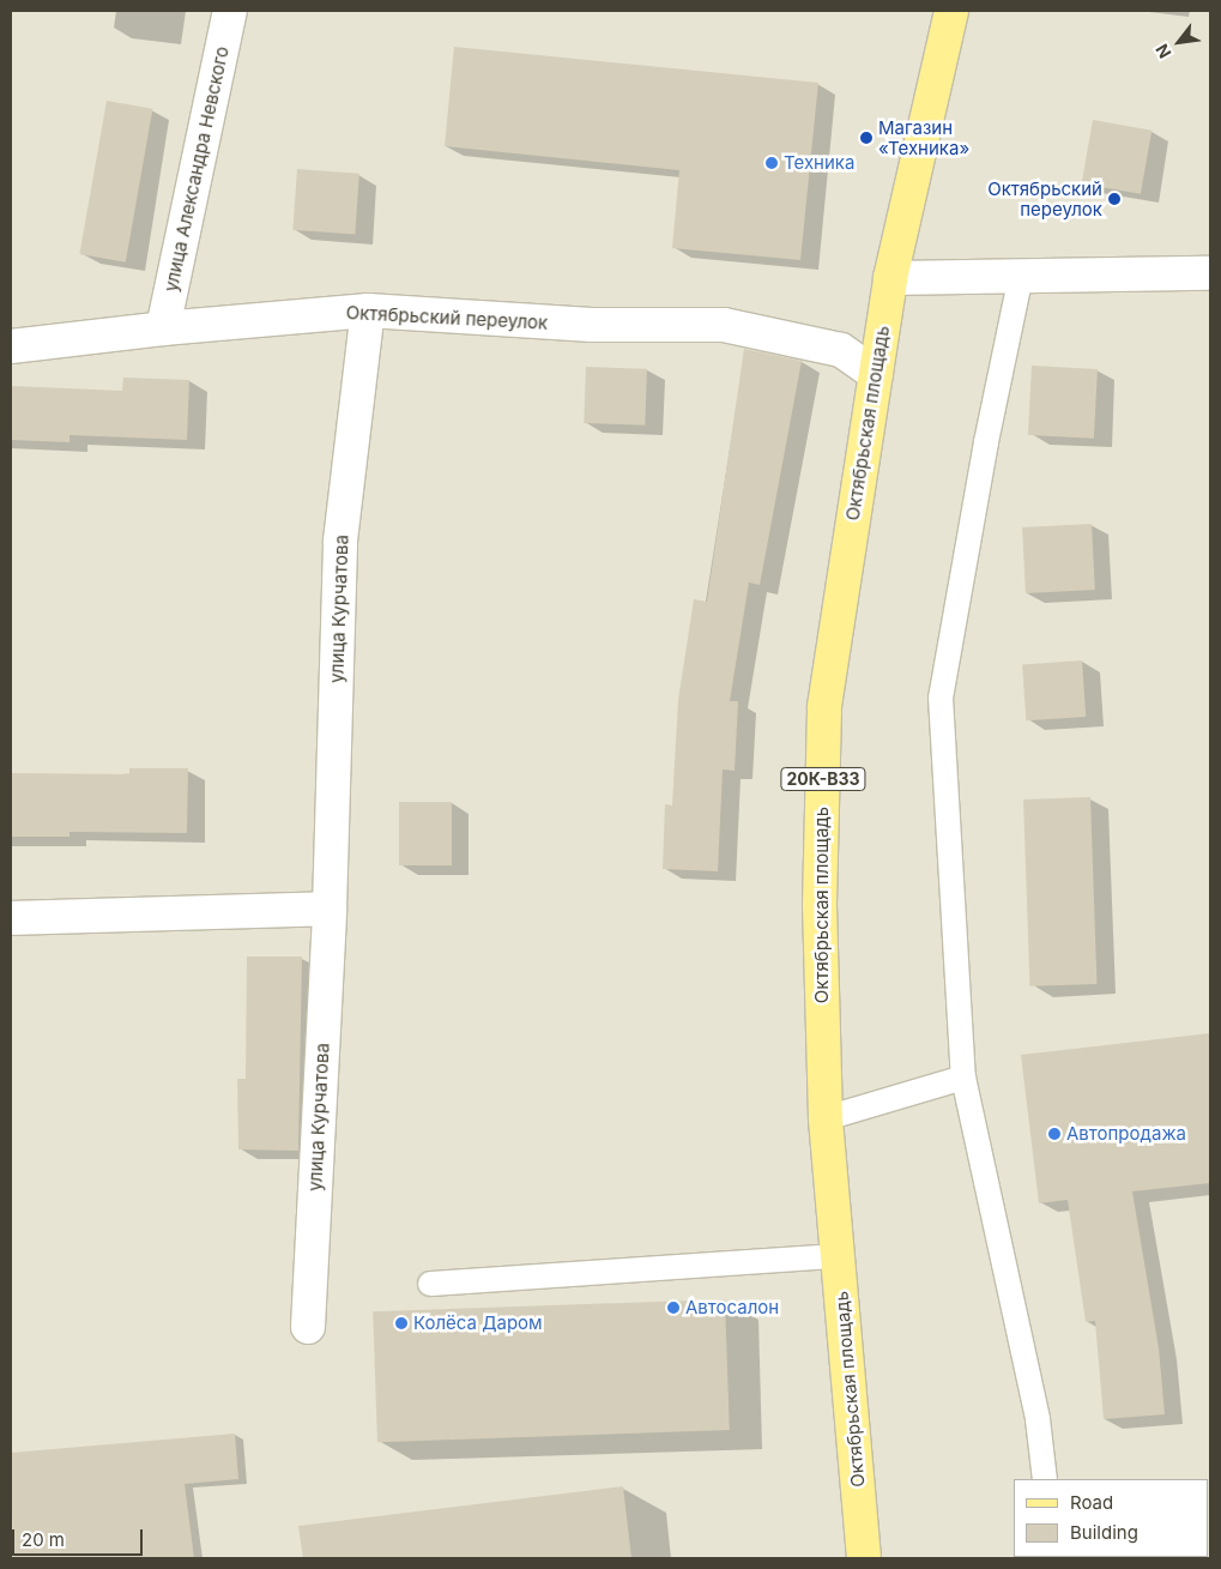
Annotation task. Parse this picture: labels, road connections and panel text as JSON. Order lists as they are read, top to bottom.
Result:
{
  "streets": {
    "main road": ["Октябрьская площадь", "20К-В33"],
    "street": ["улица Александра Невского", "Октябрьский переулок", "улица Курчатова"]
  },
  "crossings": [
    ["улица Александра Невского", "Октябрьский переулок"],
    ["Октябрьский переулок", "Октябрьская площадь"],
    ["Октябрьский переулок", "улица Курчатова"]
  ],
  "places": [
    "Магазин «Техника»",
    "Техника",
    "Октябрьский переулок",
    "Автопродажа",
    "Автосалон",
    "Колёса Даром"
  ],
  "legend": ["Road", "Building"],
  "scale_bar": "20 m",
  "north": "bottom left"
}
